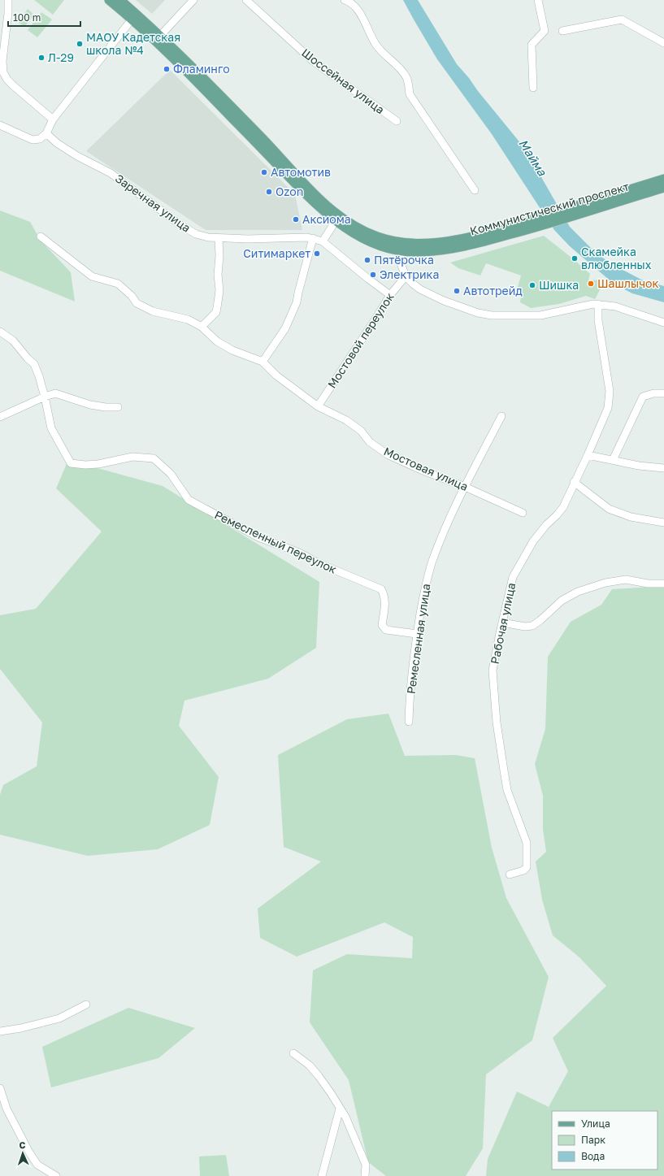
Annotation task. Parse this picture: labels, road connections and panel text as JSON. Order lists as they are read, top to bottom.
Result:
{
  "streets": {
    "main road": ["Коммунистический проспект"],
    "street": [
      "Шоссейная улица",
      "Заречная улица",
      "Мостовой переулок",
      "Мостовая улица",
      "Ремесленный переулок",
      "Рабочая улица",
      "Ремесленная улица"
    ]
  },
  "crossings": [
    ["Мостовой переулок", "Мостовая улица"],
    ["Мостовая улица", "Ремесленная улица"],
    ["Ремесленный переулок", "Ремесленная улица"]
  ],
  "water": ["Майма"],
  "places": [
    "МАОУ Кадетская школа №4",
    "Л-29",
    "Фламинго",
    "Автомотив",
    "Ozon",
    "Аксиома",
    "Ситимаркет",
    "Скамейка влюбленных",
    "Пятёрочка",
    "Электрика",
    "Шашлычок",
    "Шишка",
    "Автотрейд"
  ],
  "legend": ["Улица", "Парк", "Вода"],
  "scale_bar": "100 m",
  "north": "top"
}
